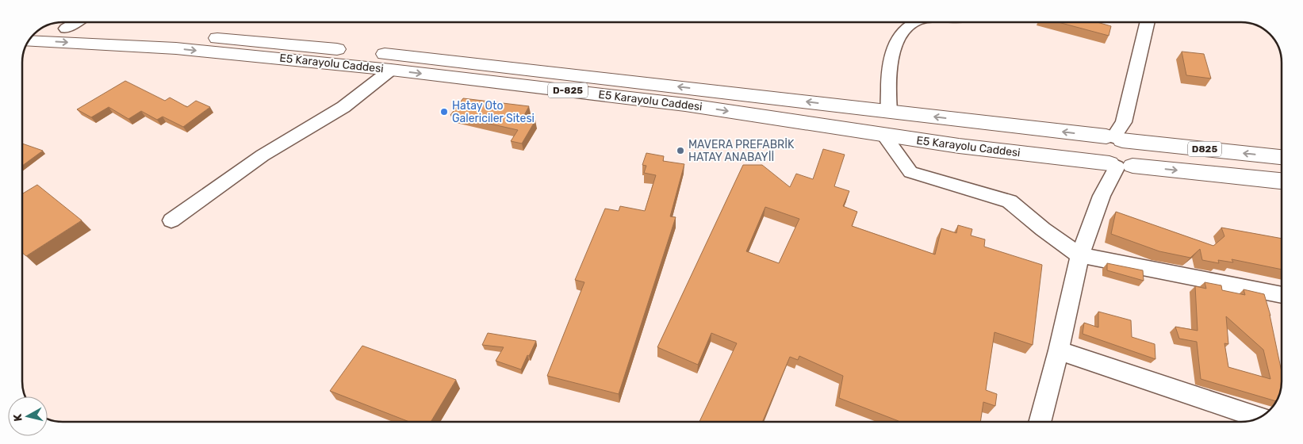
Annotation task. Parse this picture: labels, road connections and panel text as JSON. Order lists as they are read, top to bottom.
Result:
{
  "streets": {
    "highway": ["E5 Karayolu Caddesi", "D-825", "D825"]
  },
  "places": ["Hatay Oto Galericiler Sitesi", "MAVERA PREFABRİK HATAY ANABAYİİ"],
  "north": "left"
}
